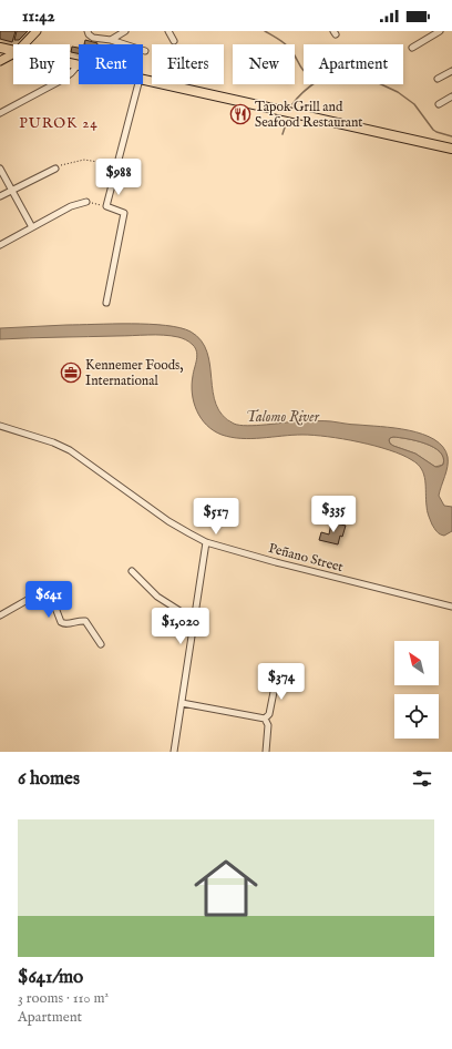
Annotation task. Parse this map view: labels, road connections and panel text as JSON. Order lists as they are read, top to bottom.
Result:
{
  "streets": {
    "street": ["Peñano Street"]
  },
  "districts": ["PUROK 24"],
  "water": ["Talomo River"],
  "places": {
    "restaurant": ["Tapok Grill and Seafood Restaurant"],
    "office": ["Kennemer Foods, International"]
  },
  "north": "top left",
  "page": {
    "status": "11:42",
    "chip": [
      "Buy",
      "Rent",
      "Filters",
      "New",
      "Apartment"
    ],
    "price": [
      "$988",
      "$335",
      "$517",
      "$641",
      "$1,020",
      "$374"
    ],
    "heading": "6 homes",
    "list": [
      {
        "name": "$641/mo",
        "note": "3 rooms · 110 m² · Apartment"
      }
    ]
  }
}
